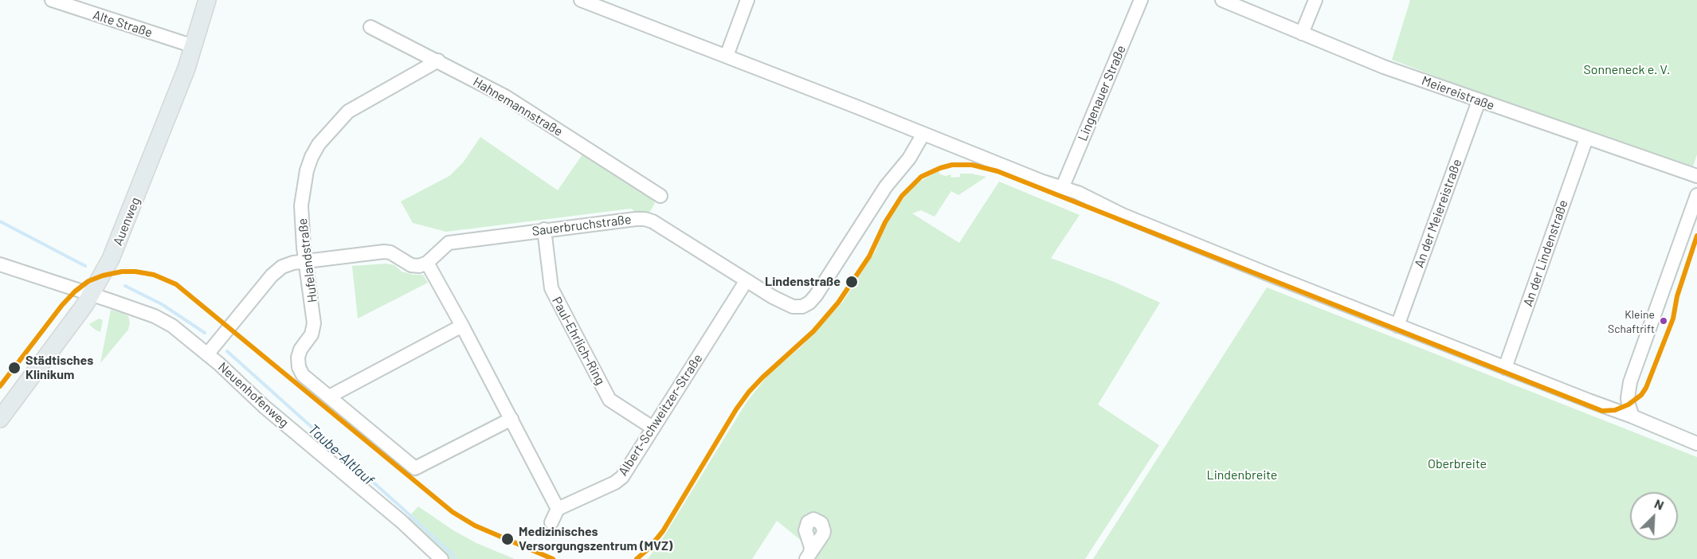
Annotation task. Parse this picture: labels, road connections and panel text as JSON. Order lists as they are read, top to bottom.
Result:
{
  "streets": {
    "main road": ["Auenweg"],
    "street": [
      "Alte Straße",
      "Lingenauer Straße",
      "Meiereistraße",
      "Hahnemannstraße",
      "An der Meiereistraße",
      "Sauerbruchstraße",
      "An der Lindenstraße",
      "Hufelandstraße",
      "Paul-Ehrlich-Ring",
      "Neuenhofenweg",
      "Albert-Schweitzer-Straße"
    ]
  },
  "crossings": [
    ["Alte Straße", "Auenweg"],
    ["Meiereistraße", "An der Meiereistraße"],
    ["Meiereistraße", "An der Lindenstraße"],
    ["Hahnemannstraße", "Hufelandstraße"],
    ["Auenweg", "Neuenhofenweg"],
    ["Sauerbruchstraße", "Paul-Ehrlich-Ring"],
    ["Sauerbruchstraße", "Albert-Schweitzer-Straße"],
    ["Paul-Ehrlich-Ring", "Albert-Schweitzer-Straße"]
  ],
  "water": ["Taube-Altlauf"],
  "parks": ["Sonneneck e. V.", "Oberbreite", "Lindenbreite"],
  "places": [
    "Lindenstraße",
    "Kleine Schaftrift",
    "Städtisches Klinikum",
    "Medizinisches Versorgungszentrum (MVZ)"
  ],
  "north": "top right"
}
